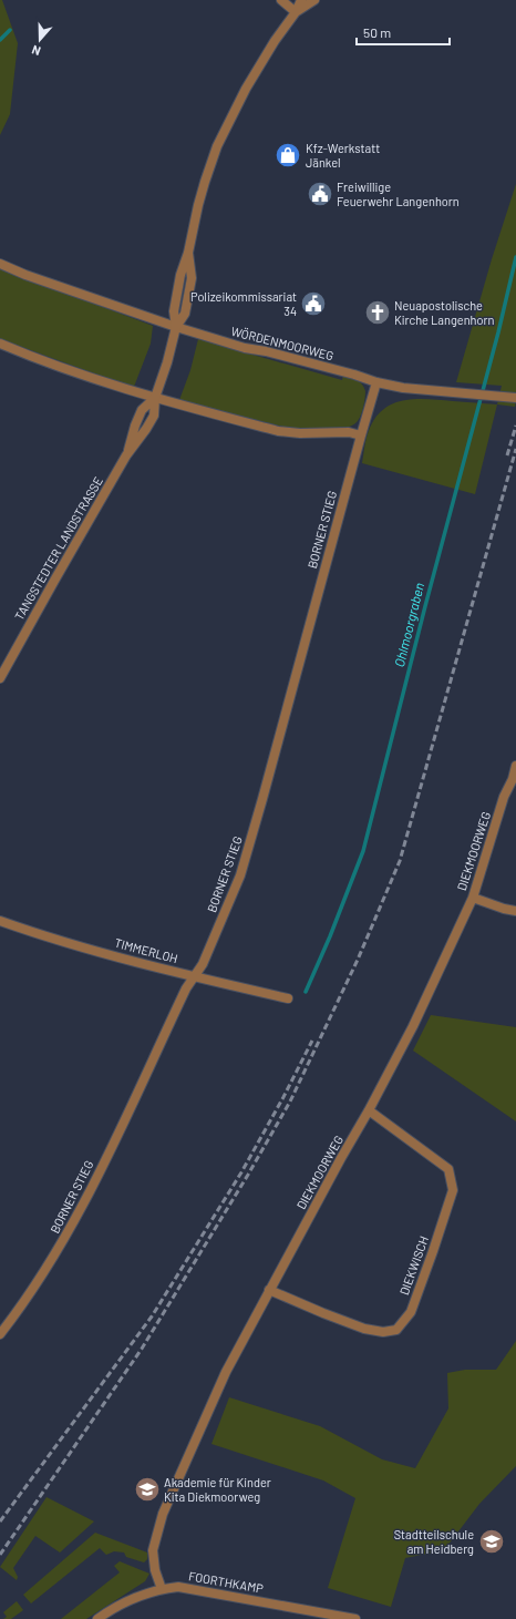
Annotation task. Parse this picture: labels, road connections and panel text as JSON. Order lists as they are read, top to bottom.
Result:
{
  "streets": {
    "street": [
      "WÖRDENMOORWEG",
      "BORNER STIEG",
      "TANGSTEDTER LANDSTRASSE",
      "DIEKMOORWEG",
      "TIMMERLOH",
      "DIEKWISCH",
      "FOORTHKAMP"
    ]
  },
  "crossings": [
    ["WÖRDENMOORWEG", "BORNER STIEG"],
    ["WÖRDENMOORWEG", "TANGSTEDTER LANDSTRASSE"],
    ["BORNER STIEG", "TIMMERLOH"],
    ["DIEKMOORWEG", "DIEKWISCH"],
    ["DIEKMOORWEG", "FOORTHKAMP"]
  ],
  "water": ["Ohlmoorgraben"],
  "places": {
    "shop": ["Kfz-Werkstatt Jänkel"],
    "public building": ["Freiwillige Feuerwehr Langenhorn", "Polizeikommissariat 34"],
    "church": ["Neuapostolische Kirche Langenhorn"],
    "school or university": ["Akademie für Kinder Kita Diekmoorweg", "Stadtteilschule am Heidberg"]
  },
  "scale_bar": "50 m",
  "north": "bottom"
}
